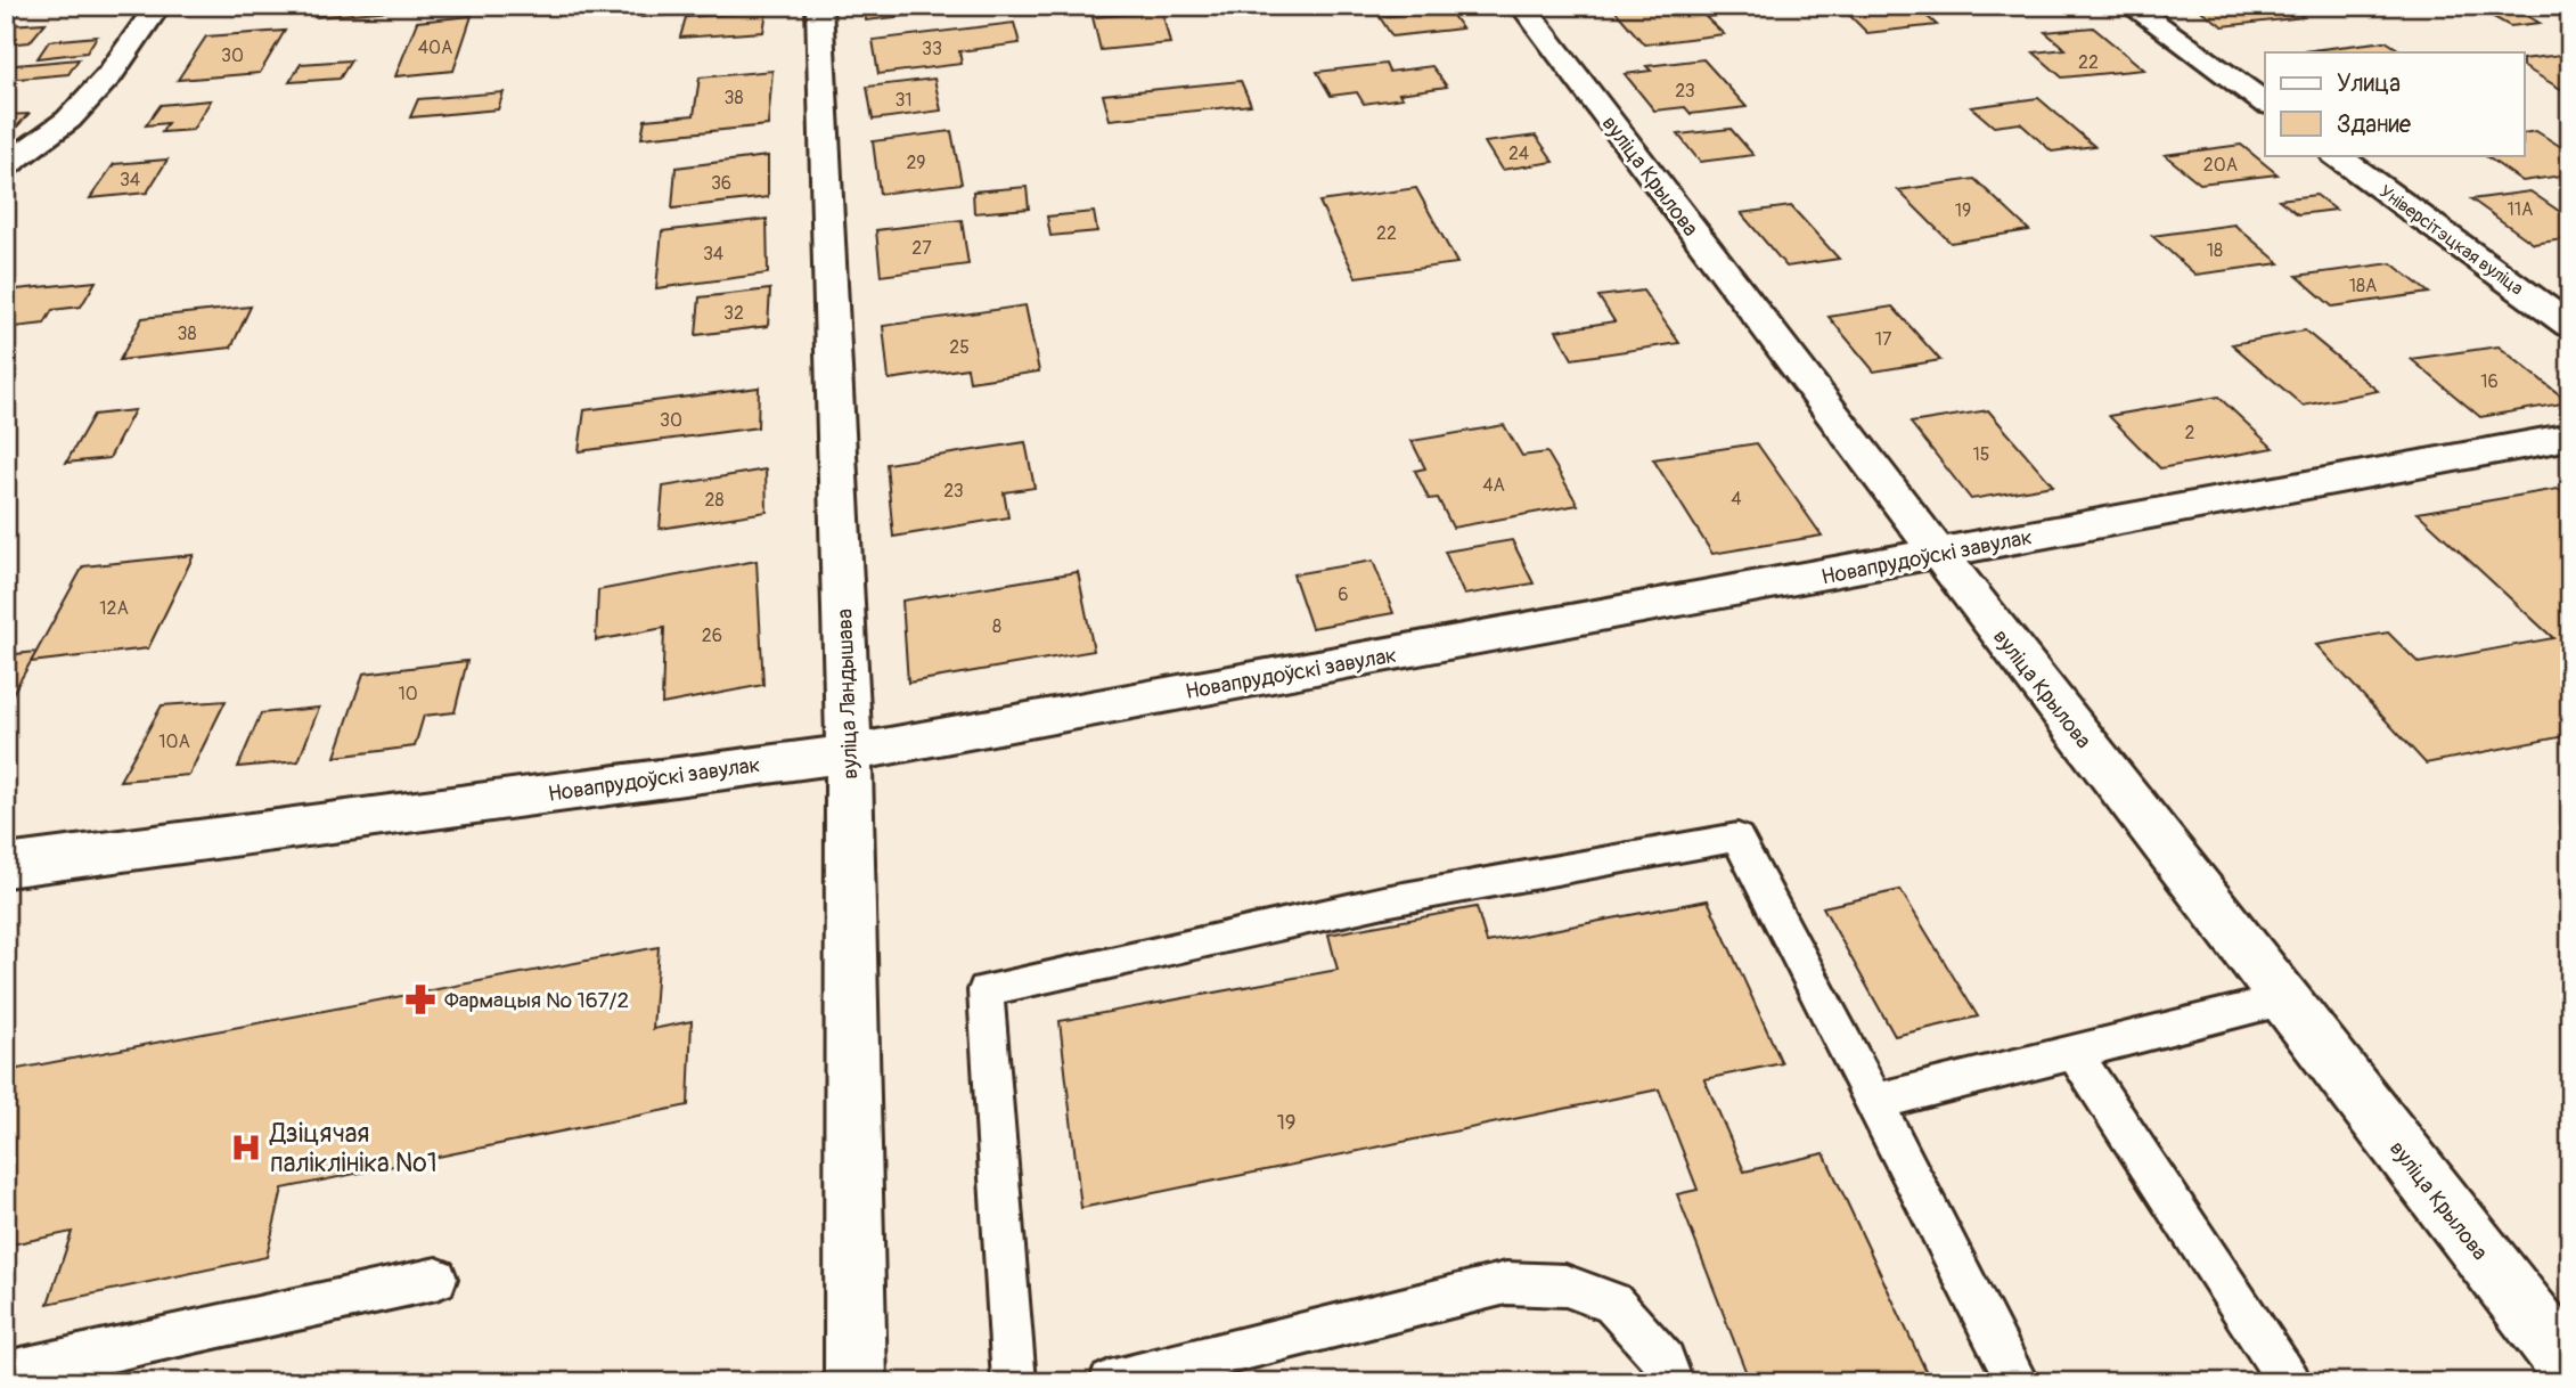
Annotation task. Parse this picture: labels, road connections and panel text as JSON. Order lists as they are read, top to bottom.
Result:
{
  "streets": {
    "street": [
      "вуліца Крылова",
      "Універсітэцкая вуліца",
      "Новапрудоўскі завулак",
      "вуліца Ландышава"
    ]
  },
  "crossings": [
    ["вуліца Крылова", "Новапрудоўскі завулак"],
    ["Новапрудоўскі завулак", "вуліца Ландышава"]
  ],
  "places": {
    "pharmacy": ["Фармацыя № 167/2"],
    "hospital": ["Дзіцячая паліклініка №1"]
  },
  "house_numbers": [
    "40А",
    "33",
    "30",
    "22",
    "23",
    "38",
    "31",
    "24",
    "29",
    "20А",
    "34",
    "36",
    "11А",
    "19",
    "22",
    "27",
    "18",
    "34",
    "18А",
    "32",
    "38",
    "17",
    "25",
    "16",
    "30",
    "2",
    "15",
    "4А",
    "23",
    "4",
    "28",
    "6",
    "12А",
    "8",
    "26",
    "10",
    "10А",
    "19"
  ],
  "legend": ["Улица", "Здание"]
}
